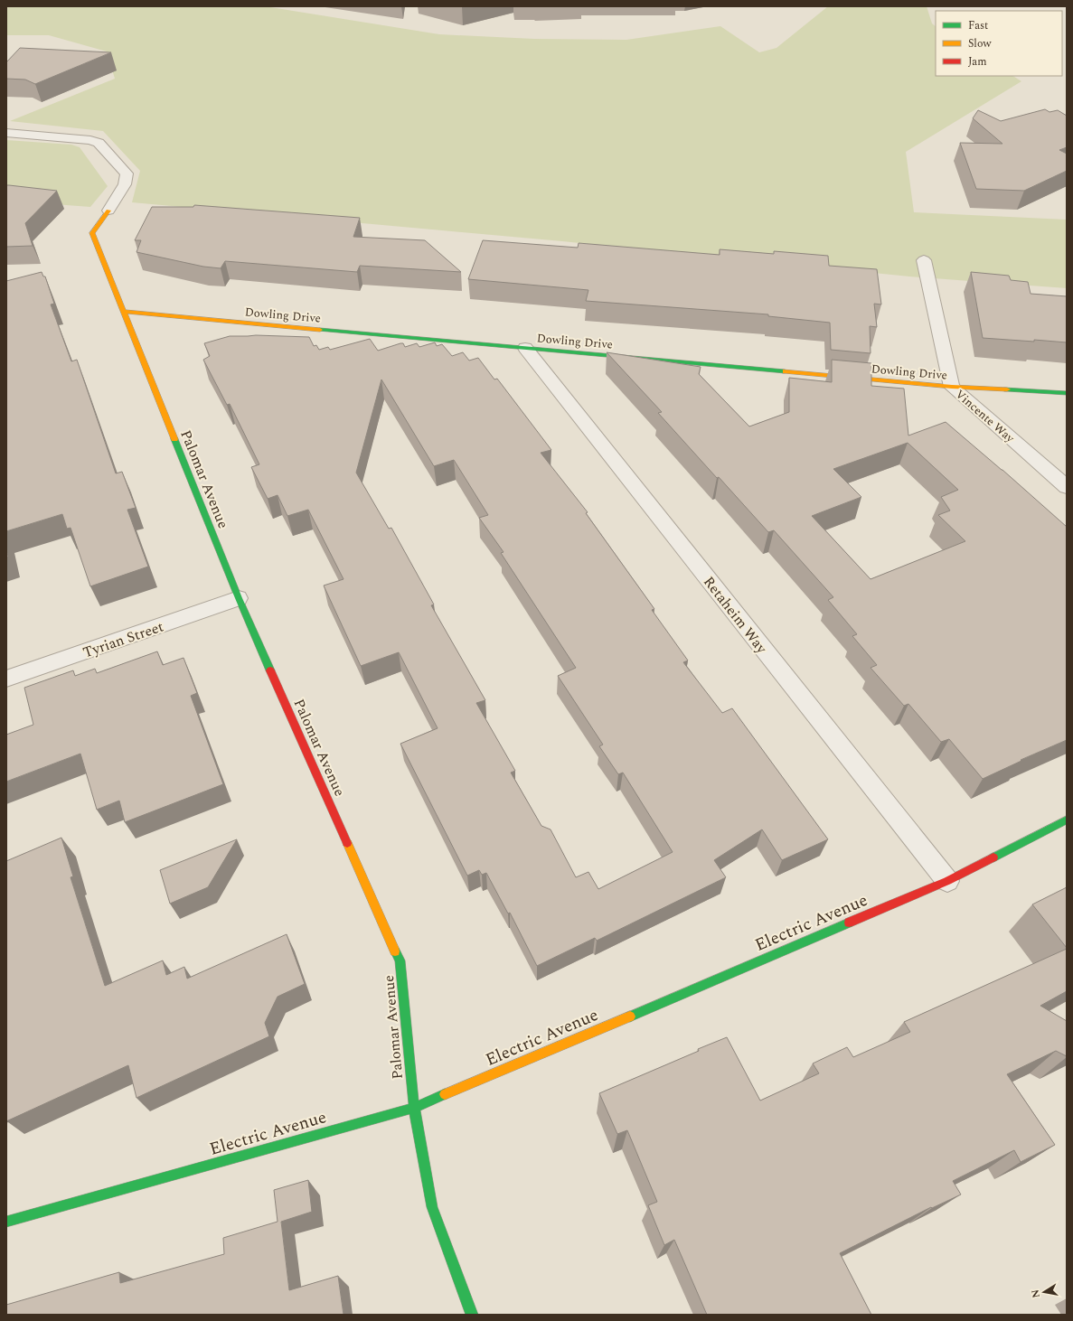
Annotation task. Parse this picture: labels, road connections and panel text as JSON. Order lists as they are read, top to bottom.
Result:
{
  "streets": {
    "street": [
      "Dowling Drive",
      "Vincente Way",
      "Palomar Avenue",
      "Retaheim Way",
      "Tyrian Street",
      "Electric Avenue"
    ]
  },
  "crossings": [
    ["Dowling Drive", "Vincente Way"],
    ["Dowling Drive", "Palomar Avenue"],
    ["Dowling Drive", "Retaheim Way"],
    ["Palomar Avenue", "Tyrian Street"],
    ["Palomar Avenue", "Electric Avenue"],
    ["Retaheim Way", "Electric Avenue"]
  ],
  "legend": ["Fast", "Slow", "Jam"],
  "north": "left"
}
